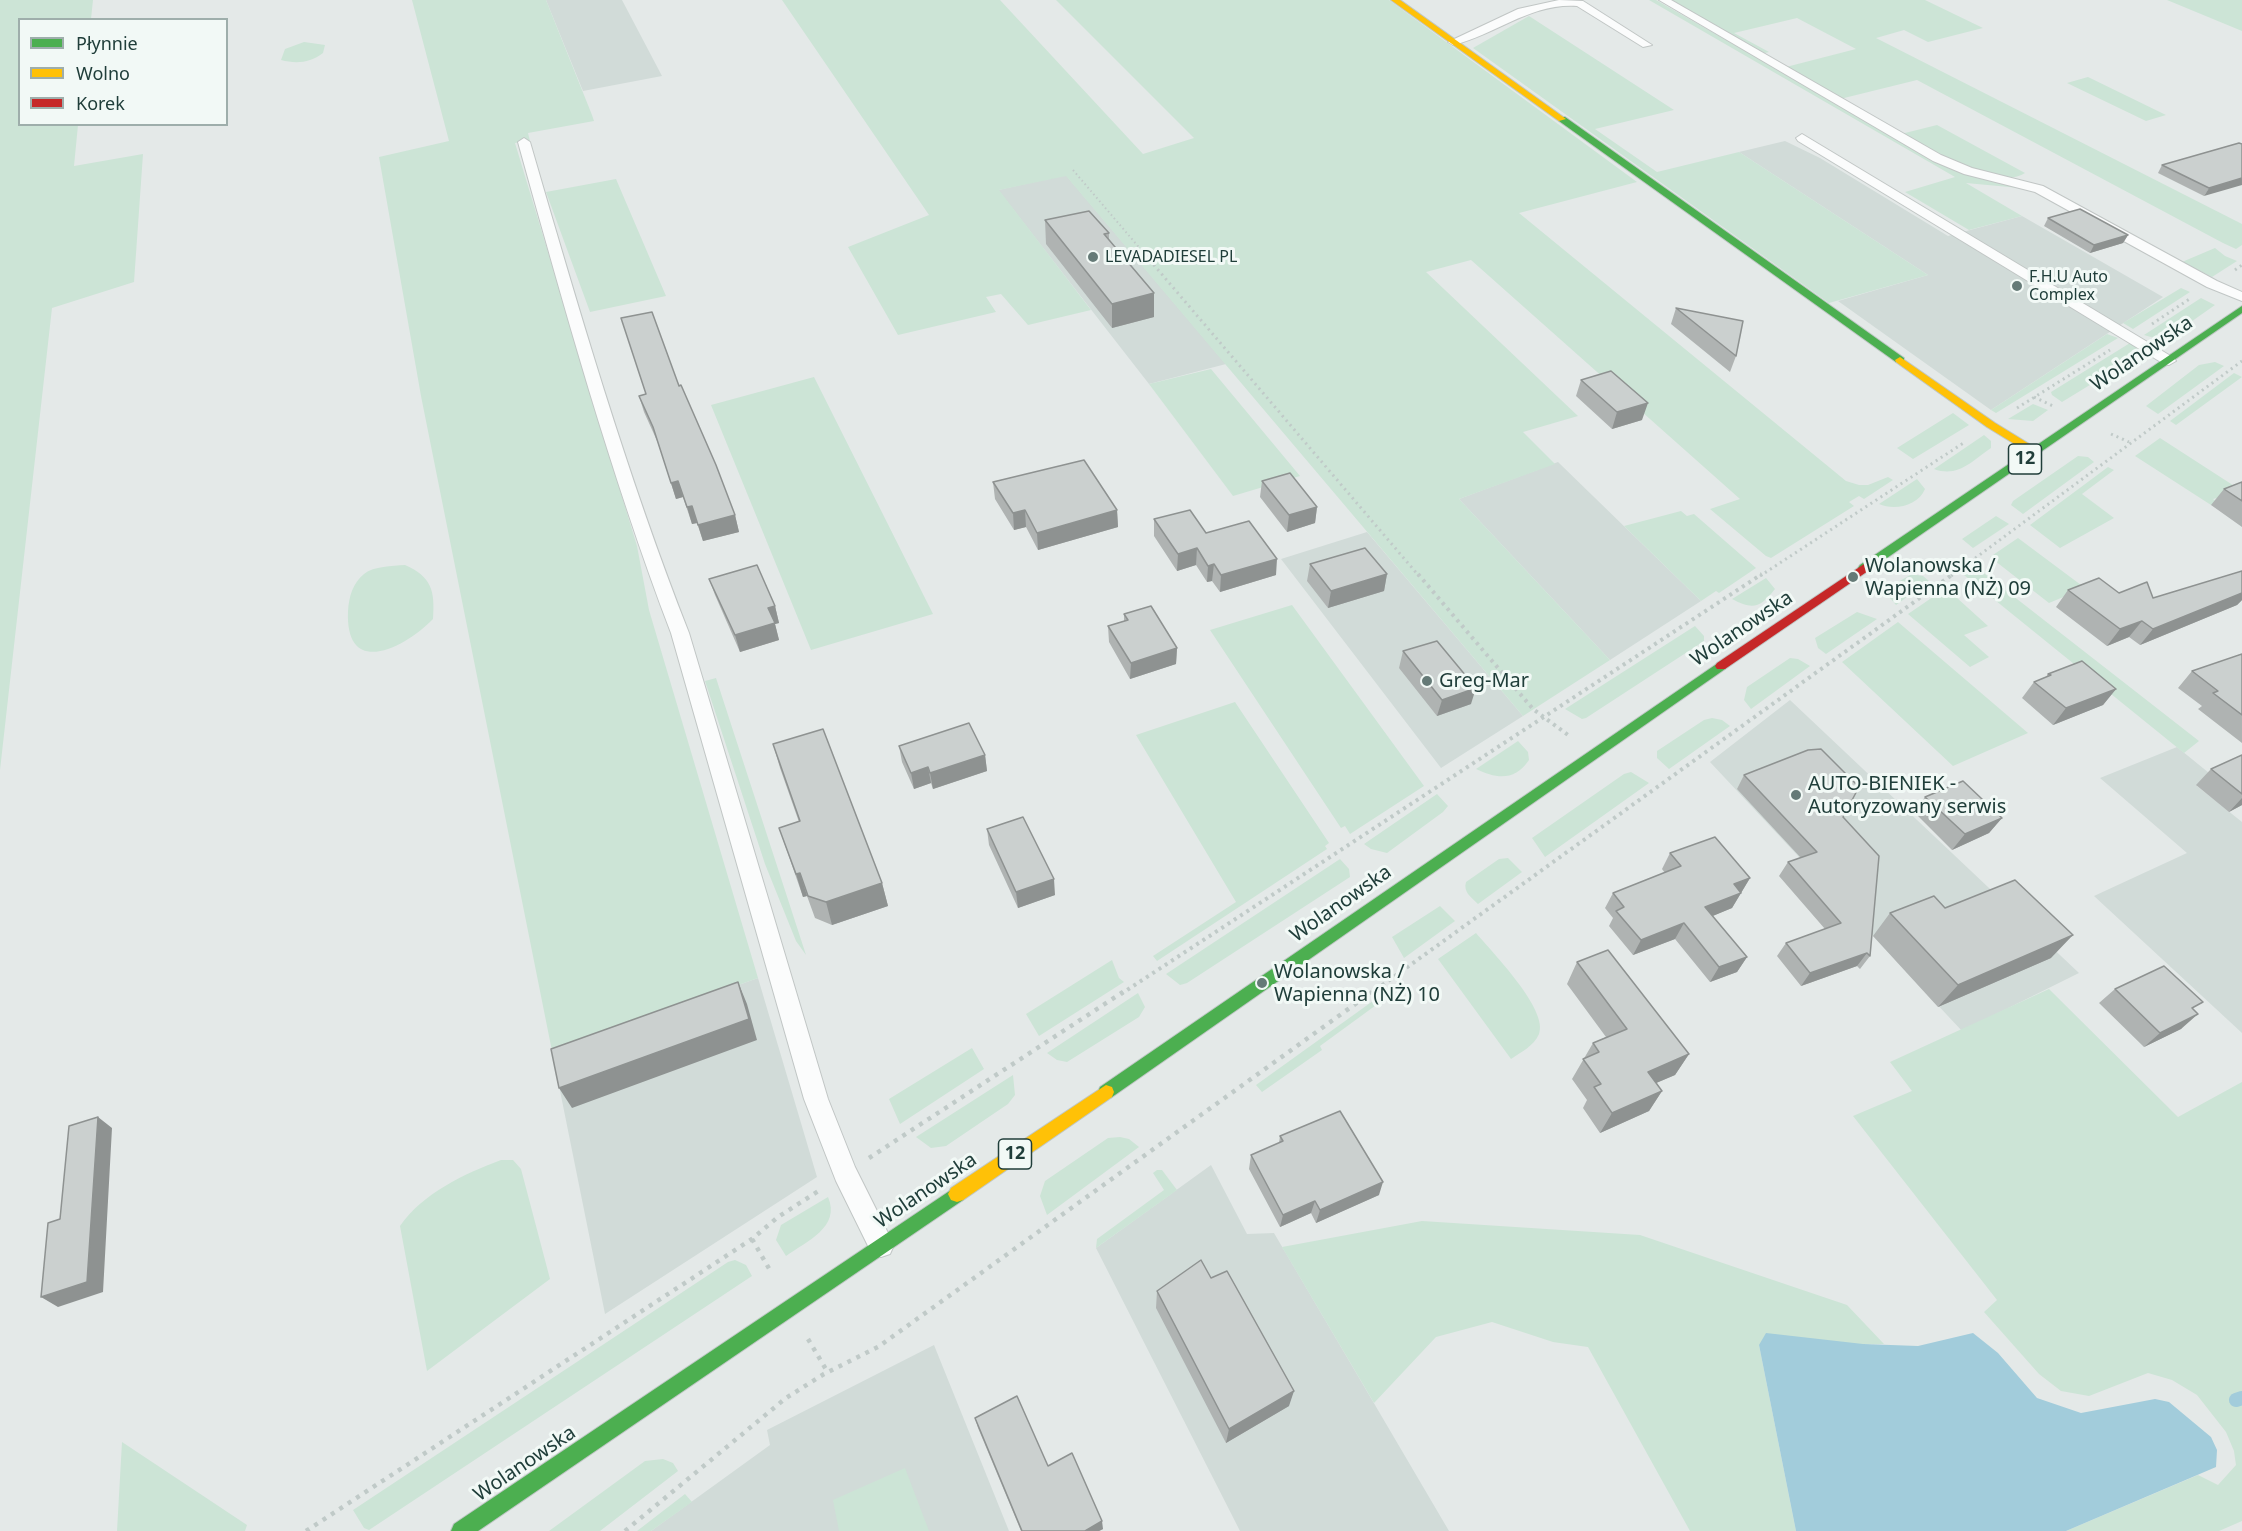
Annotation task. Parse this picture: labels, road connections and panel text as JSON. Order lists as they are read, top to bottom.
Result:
{
  "streets": {
    "main road": ["Wolanowska", "12"]
  },
  "places": [
    "LEVADADIESEL PL",
    "F.H.U Auto Complex",
    "Wolanowska / Wapienna (NŻ) 09",
    "Greg-Mar",
    "AUTO-BIENIEK - Autoryzowany serwis",
    "Wolanowska / Wapienna (NŻ) 10"
  ],
  "legend": ["Płynnie", "Wolno", "Korek"]
}
